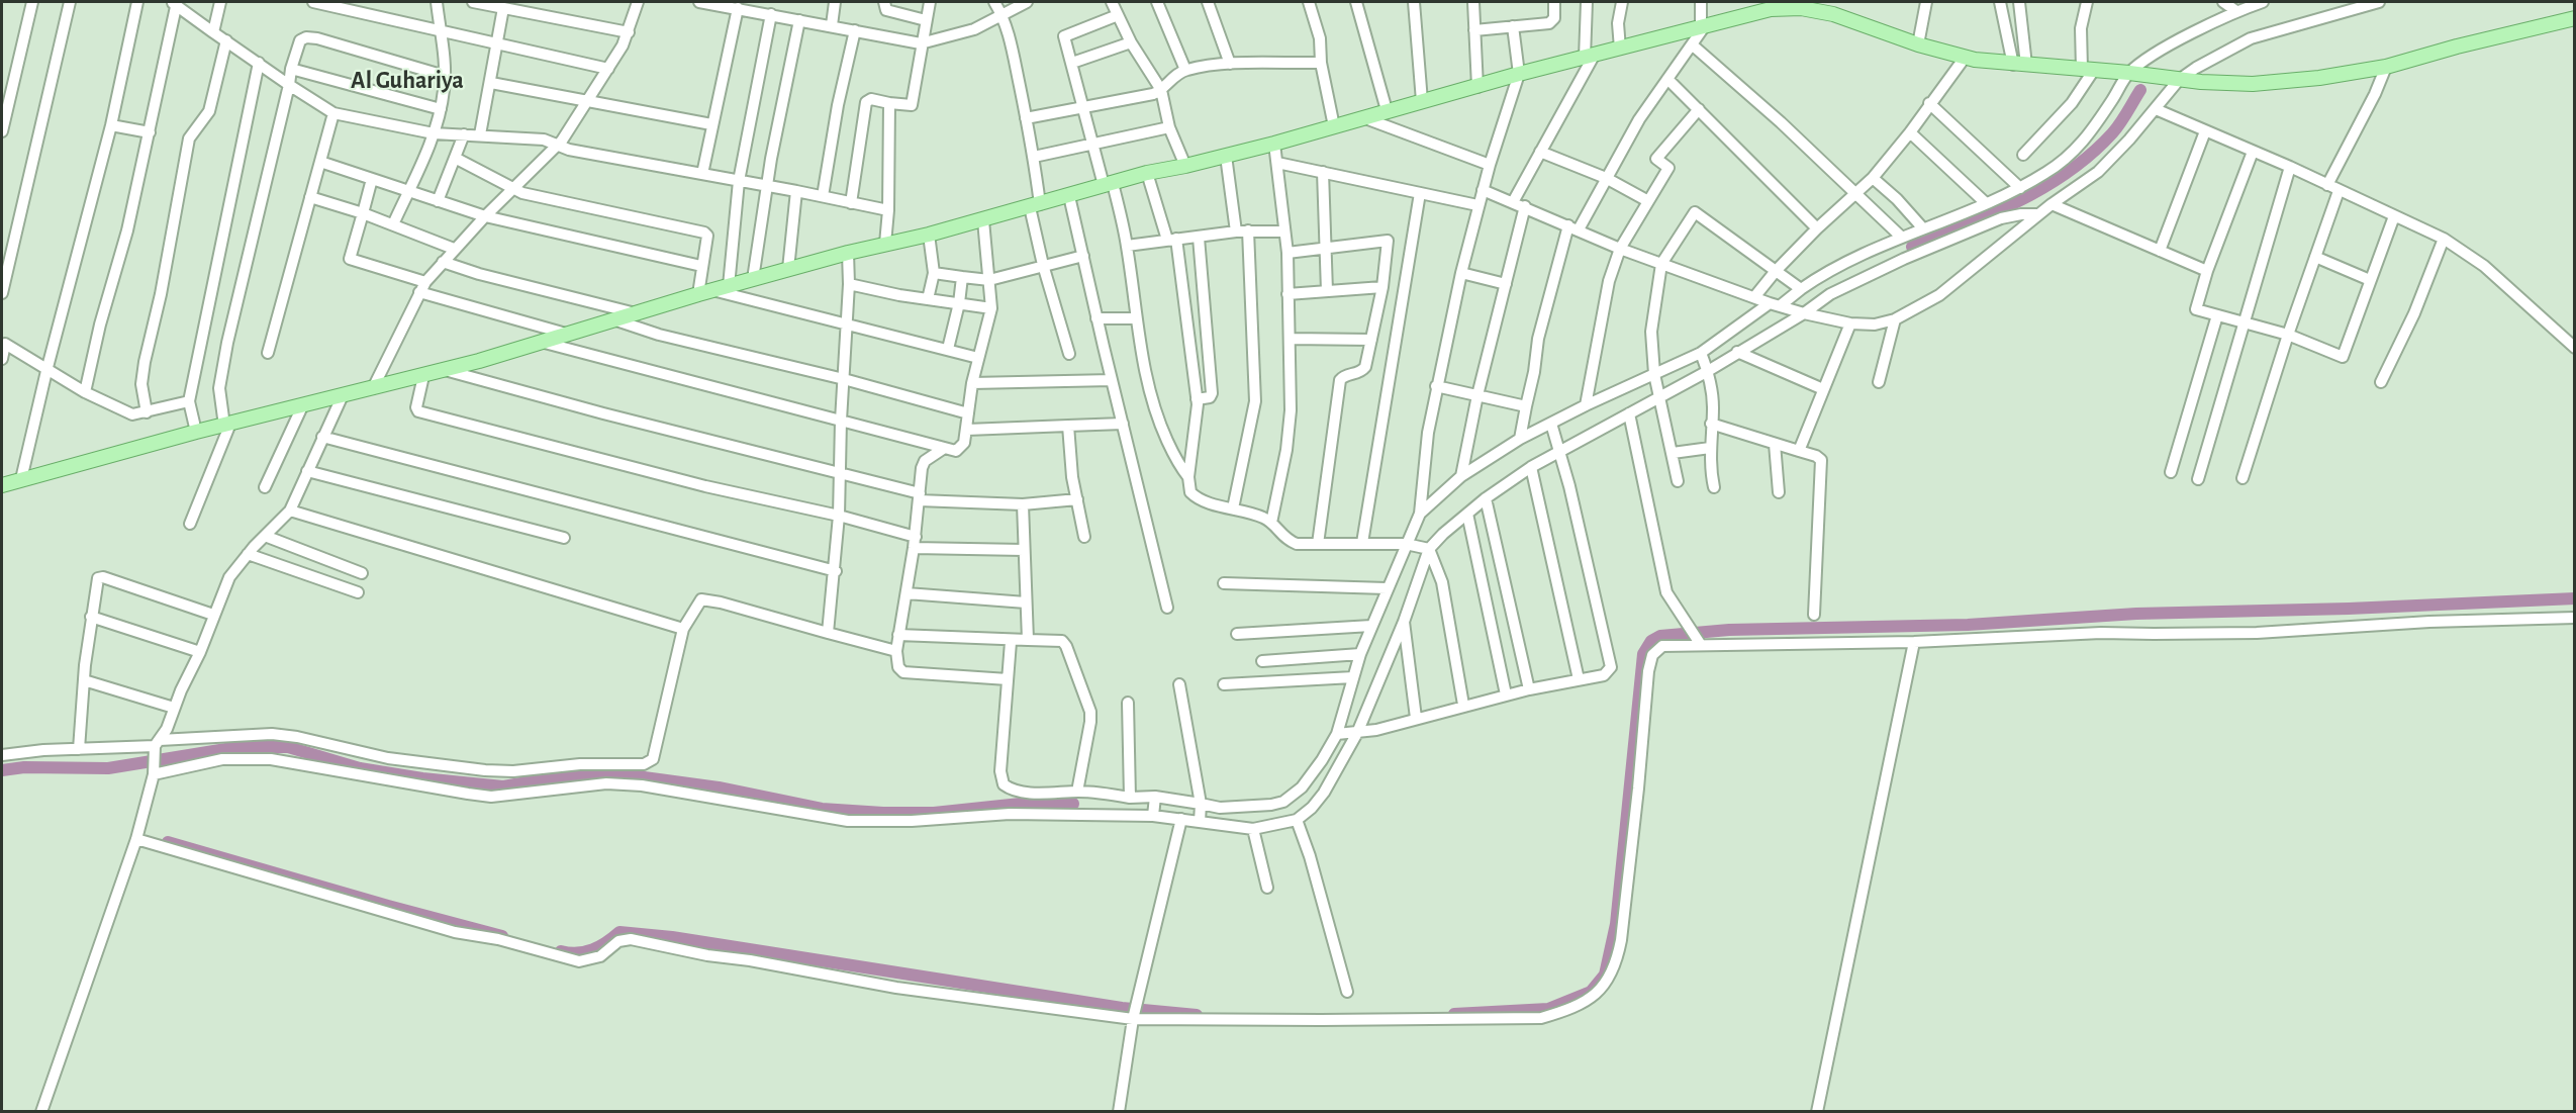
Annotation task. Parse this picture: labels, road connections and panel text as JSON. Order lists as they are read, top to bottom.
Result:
{
  "districts": ["Al Guhariya"]
}
